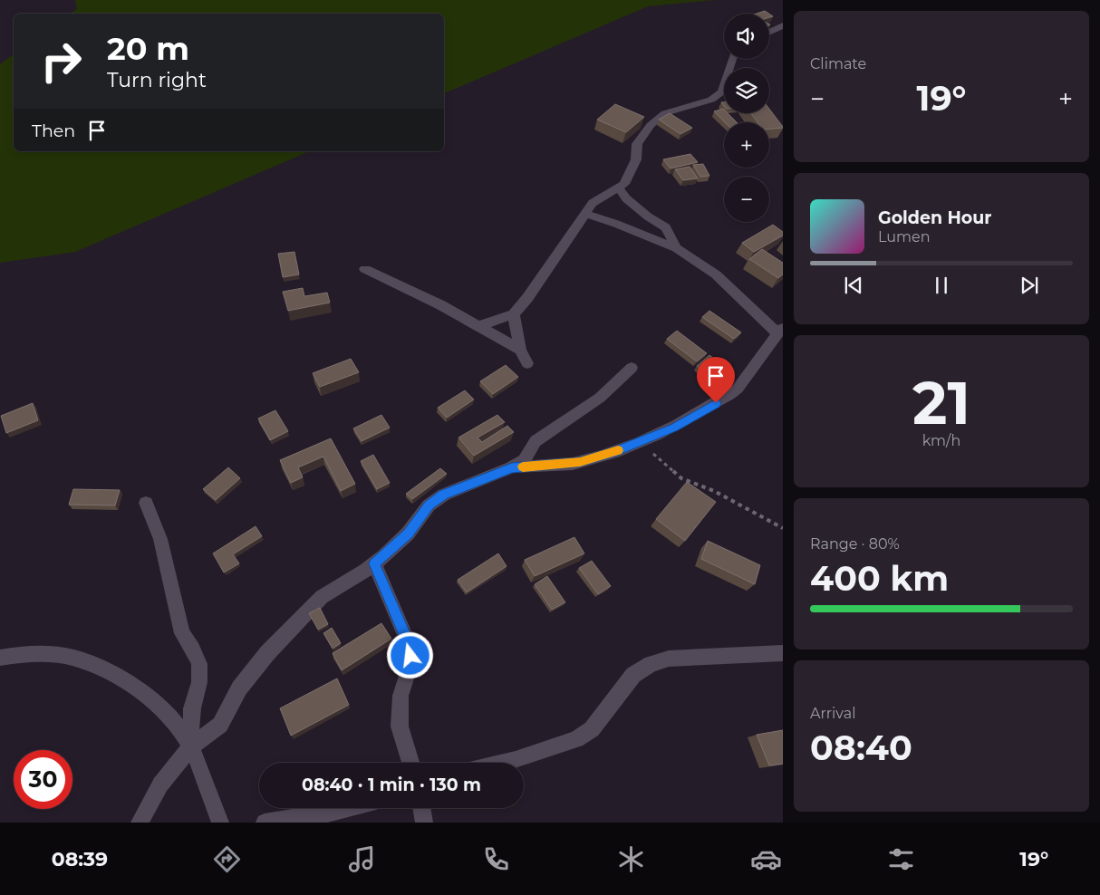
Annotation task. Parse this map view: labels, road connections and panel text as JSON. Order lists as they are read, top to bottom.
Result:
{
  "page": {
    "tile": [
      "Climate",
      ["21", "km/h"],
      ["Range · 80%", "400 km"],
      ["Arrival", "08:40"]
    ],
    "map_buttons": ["+", "−"],
    "turn": ["20 m", "Turn right"],
    "heat": ["−", "19°", "+"],
    "then": "Then",
    "song": ["Golden Hour", "Lumen"],
    "limit": "30",
    "trip": "08:40 · 1 min · 130 m",
    "tabs": ["08:39", "19°"]
  }
}
